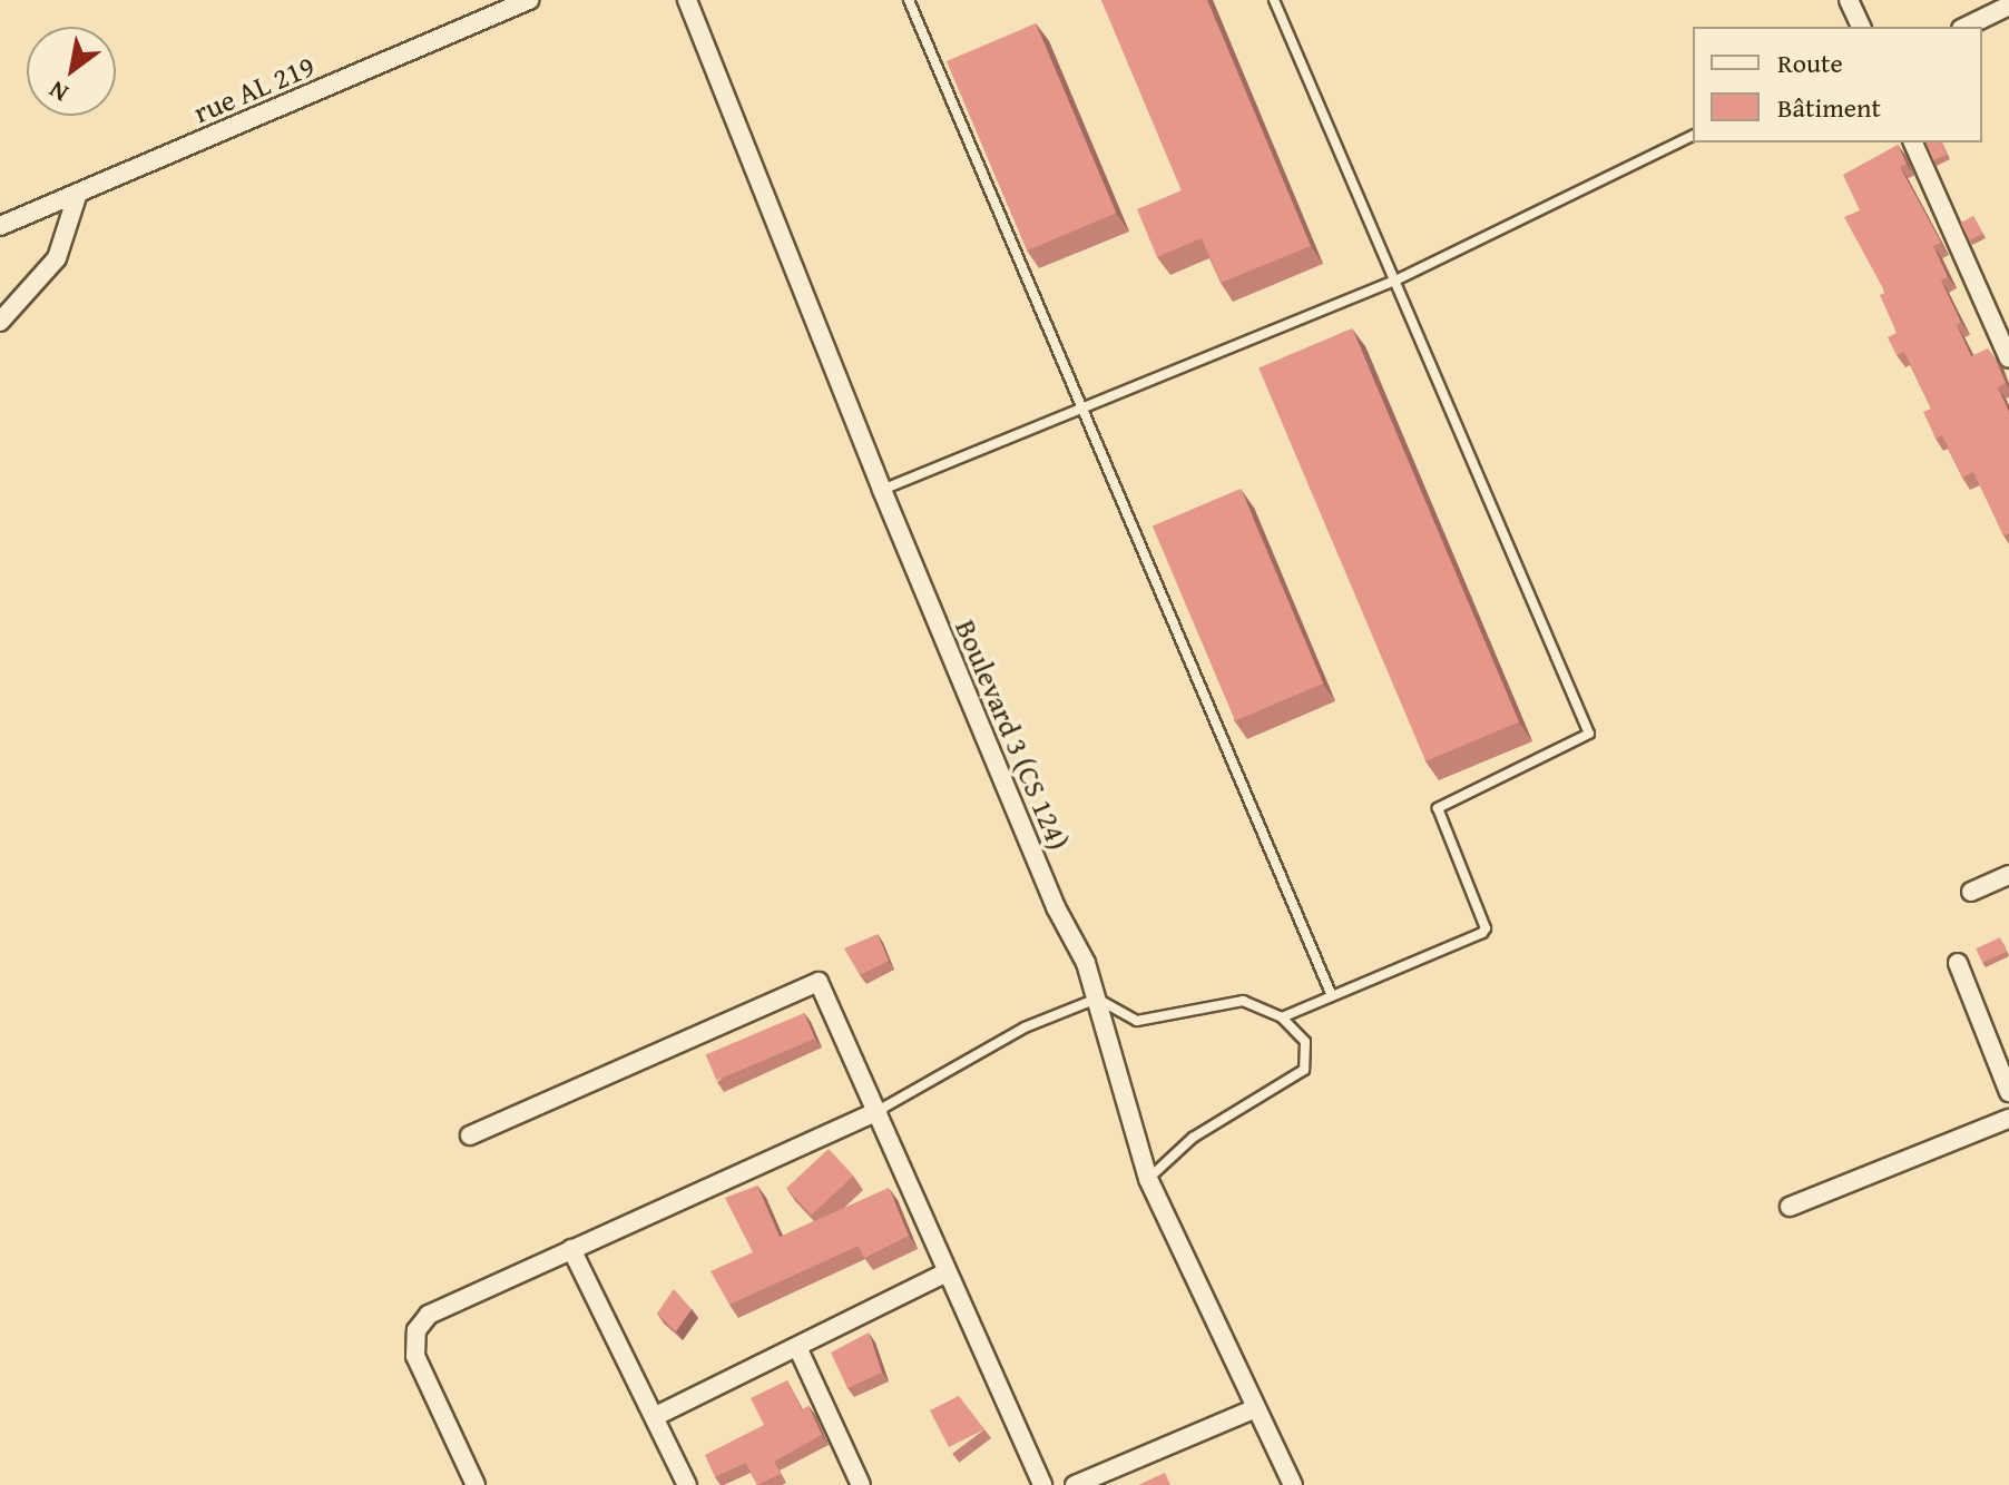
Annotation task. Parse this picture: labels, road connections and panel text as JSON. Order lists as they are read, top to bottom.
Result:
{
  "streets": {
    "street": ["rue AL 219", "Boulevard 3 (CS 124)"]
  },
  "legend": ["Route", "Bâtiment"],
  "north": "bottom left"
}
